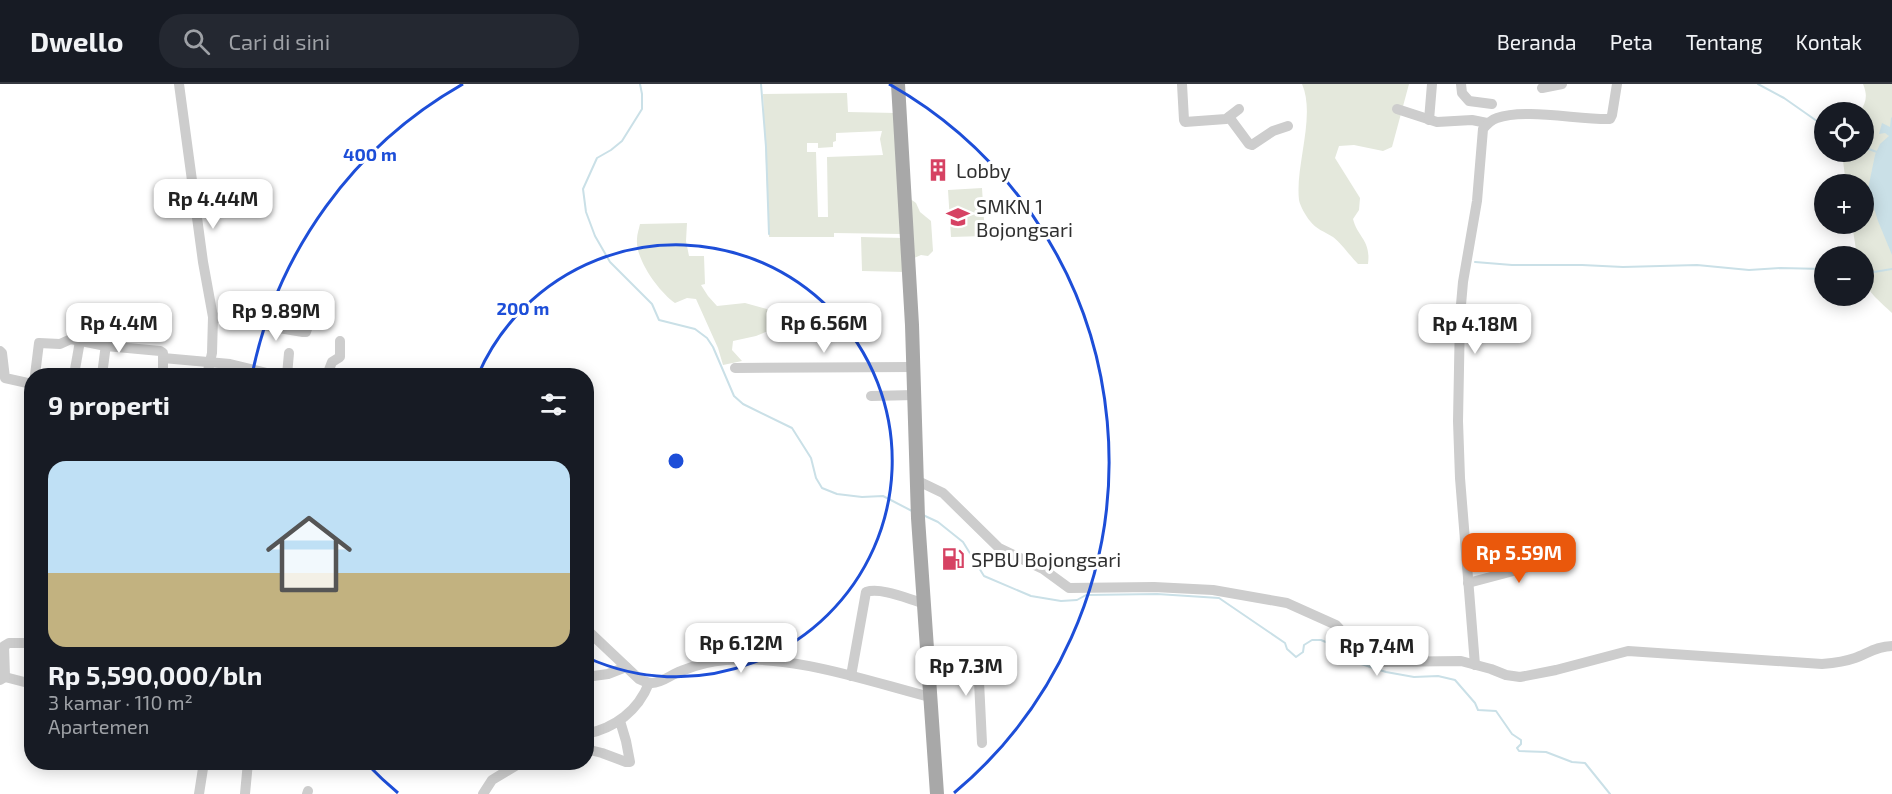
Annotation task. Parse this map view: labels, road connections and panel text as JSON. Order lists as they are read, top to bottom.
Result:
{
  "places": {
    "building": ["Lobby"],
    "school or university": ["SMKN 1 Bojongsari"],
    "fuel station": ["SPBU Bojongsari"]
  },
  "page": {
    "header": "Dwello",
    "search": "Cari di sini",
    "nav": [
      "Beranda",
      "Peta",
      "Tentang",
      "Kontak"
    ],
    "map_buttons": ["+", "−"],
    "price": [
      "Rp 4.44M",
      "Rp 9.89M",
      "Rp 4.4M",
      "Rp 6.56M",
      "Rp 4.18M",
      "Rp 5.59M",
      "Rp 6.12M",
      "Rp 7.4M",
      "Rp 7.3M"
    ],
    "heading": "9 properti",
    "list": [
      {
        "name": "Rp 5,590,000/bln",
        "note": "3 kamar · 110 m² · Apartemen"
      }
    ]
  },
  "rings": ["400 m", "200 m"]
}
